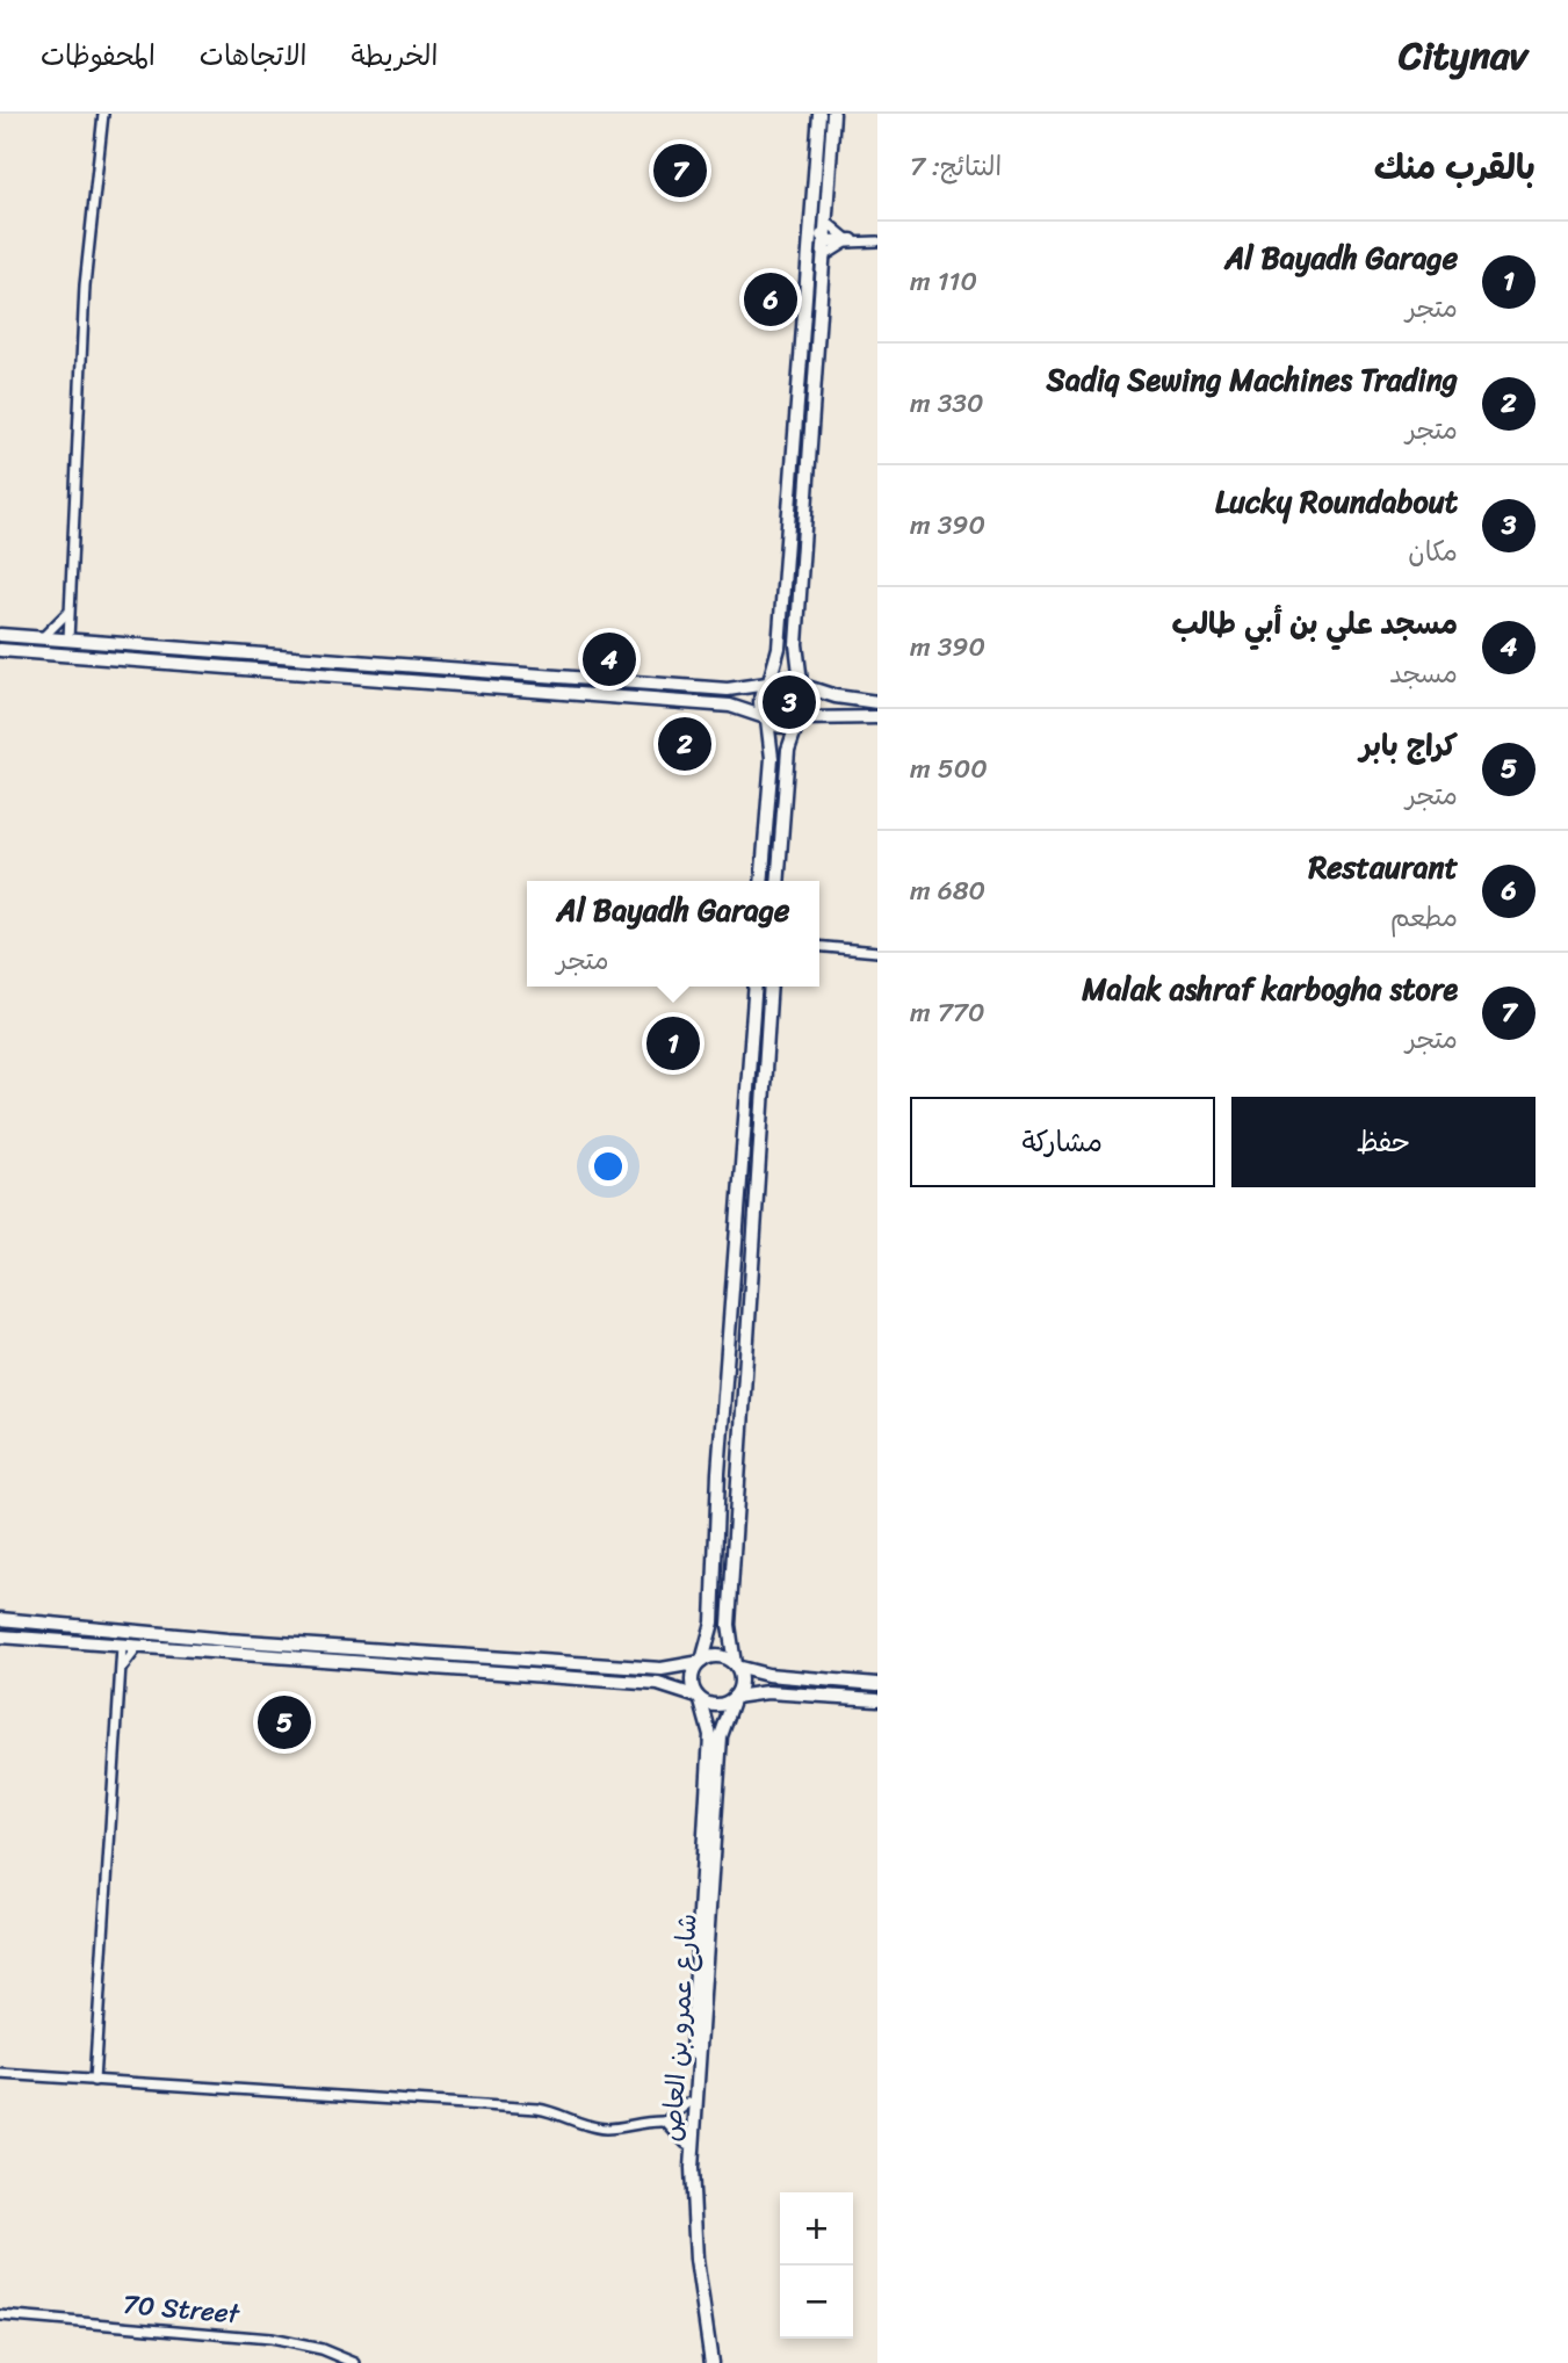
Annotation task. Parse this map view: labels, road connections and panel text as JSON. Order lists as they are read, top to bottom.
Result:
{
  "streets": {
    "main road": ["شارع عمرو بن العاص"],
    "street": ["70 Street"]
  },
  "page": {
    "header": "Citynav",
    "nav": ["الخريطة", "الاتجاهات", "المحفوظات"],
    "heading": ["بالقرب منك", "النتائج: 7"],
    "pins": [
      "7",
      "6",
      "4",
      "3",
      "2",
      "1",
      "5"
    ],
    "list": [
      {
        "mark": "1",
        "name": "Al Bayadh Garage",
        "note": "متجر",
        "value": "110 m"
      },
      {
        "mark": "2",
        "name": "Sadiq Sewing Machines Trading",
        "note": "متجر",
        "value": "330 m"
      },
      {
        "mark": "3",
        "name": "Lucky Roundabout",
        "note": "مكان",
        "value": "390 m"
      },
      {
        "mark": "4",
        "name": "مسجد علي بن أبي طالب",
        "note": "مسجد",
        "value": "390 m"
      },
      {
        "mark": "5",
        "name": "كراج بابر",
        "note": "متجر",
        "value": "500 m"
      },
      {
        "mark": "6",
        "name": "Restaurant",
        "note": "مطعم",
        "value": "680 m"
      },
      {
        "mark": "7",
        "name": "Malak ashraf karbogha store",
        "note": "متجر",
        "value": "770 m"
      }
    ],
    "popup": ["Al Bayadh Garage", "متجر"],
    "buttons": ["حفظ", "مشاركة"],
    "map_buttons": ["+", "−"]
  }
}
